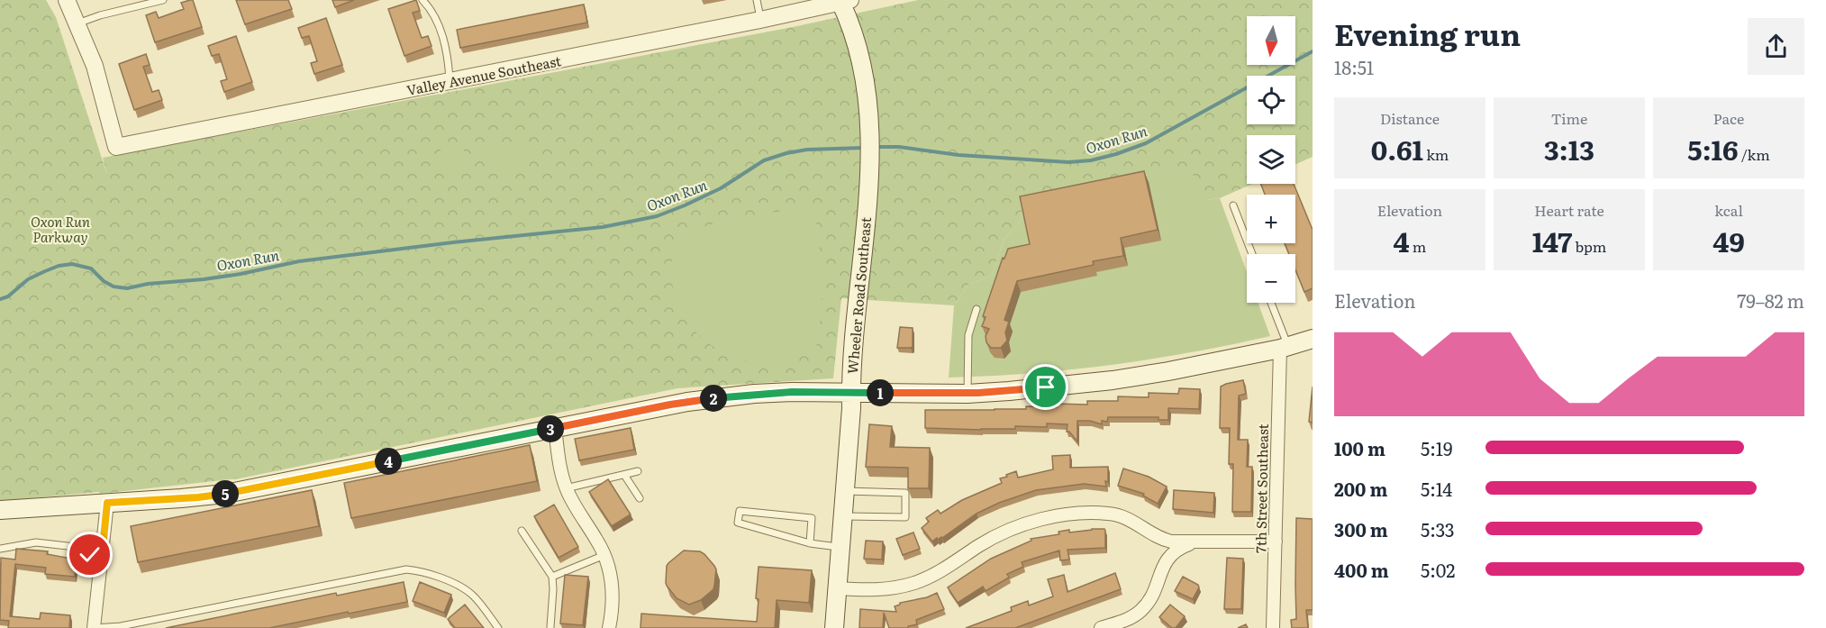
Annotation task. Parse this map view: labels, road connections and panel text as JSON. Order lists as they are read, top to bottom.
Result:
{
  "streets": {
    "main road": ["Wheeler Road Southeast"],
    "street": ["Valley Avenue Southeast", "7th Street Southeast"]
  },
  "crossings": [
    ["Valley Avenue Southeast", "Wheeler Road Southeast"]
  ],
  "water": ["Oxon Run"],
  "parks": ["Oxon Run Parkway"],
  "north": "bottom",
  "page": {
    "heading": ["Evening run", "18:51"],
    "map_buttons": ["+", "−"],
    "stats": [
      ["Distance", "0.61 km"],
      ["Time", "3:13"],
      ["Pace", "5:16 /km"],
      ["Elevation", "4 m"],
      ["Heart rate", "147 bpm"],
      ["kcal", "49"]
    ],
    "chart": ["Elevation", "79–82 m"],
    "pins": [
      "1",
      "2",
      "3",
      "4",
      "5"
    ],
    "list": [
      {
        "name": "100 m",
        "note": "5:19"
      },
      {
        "name": "200 m",
        "note": "5:14"
      },
      {
        "name": "300 m",
        "note": "5:33"
      },
      {
        "name": "400 m",
        "note": "5:02"
      }
    ]
  }
}
